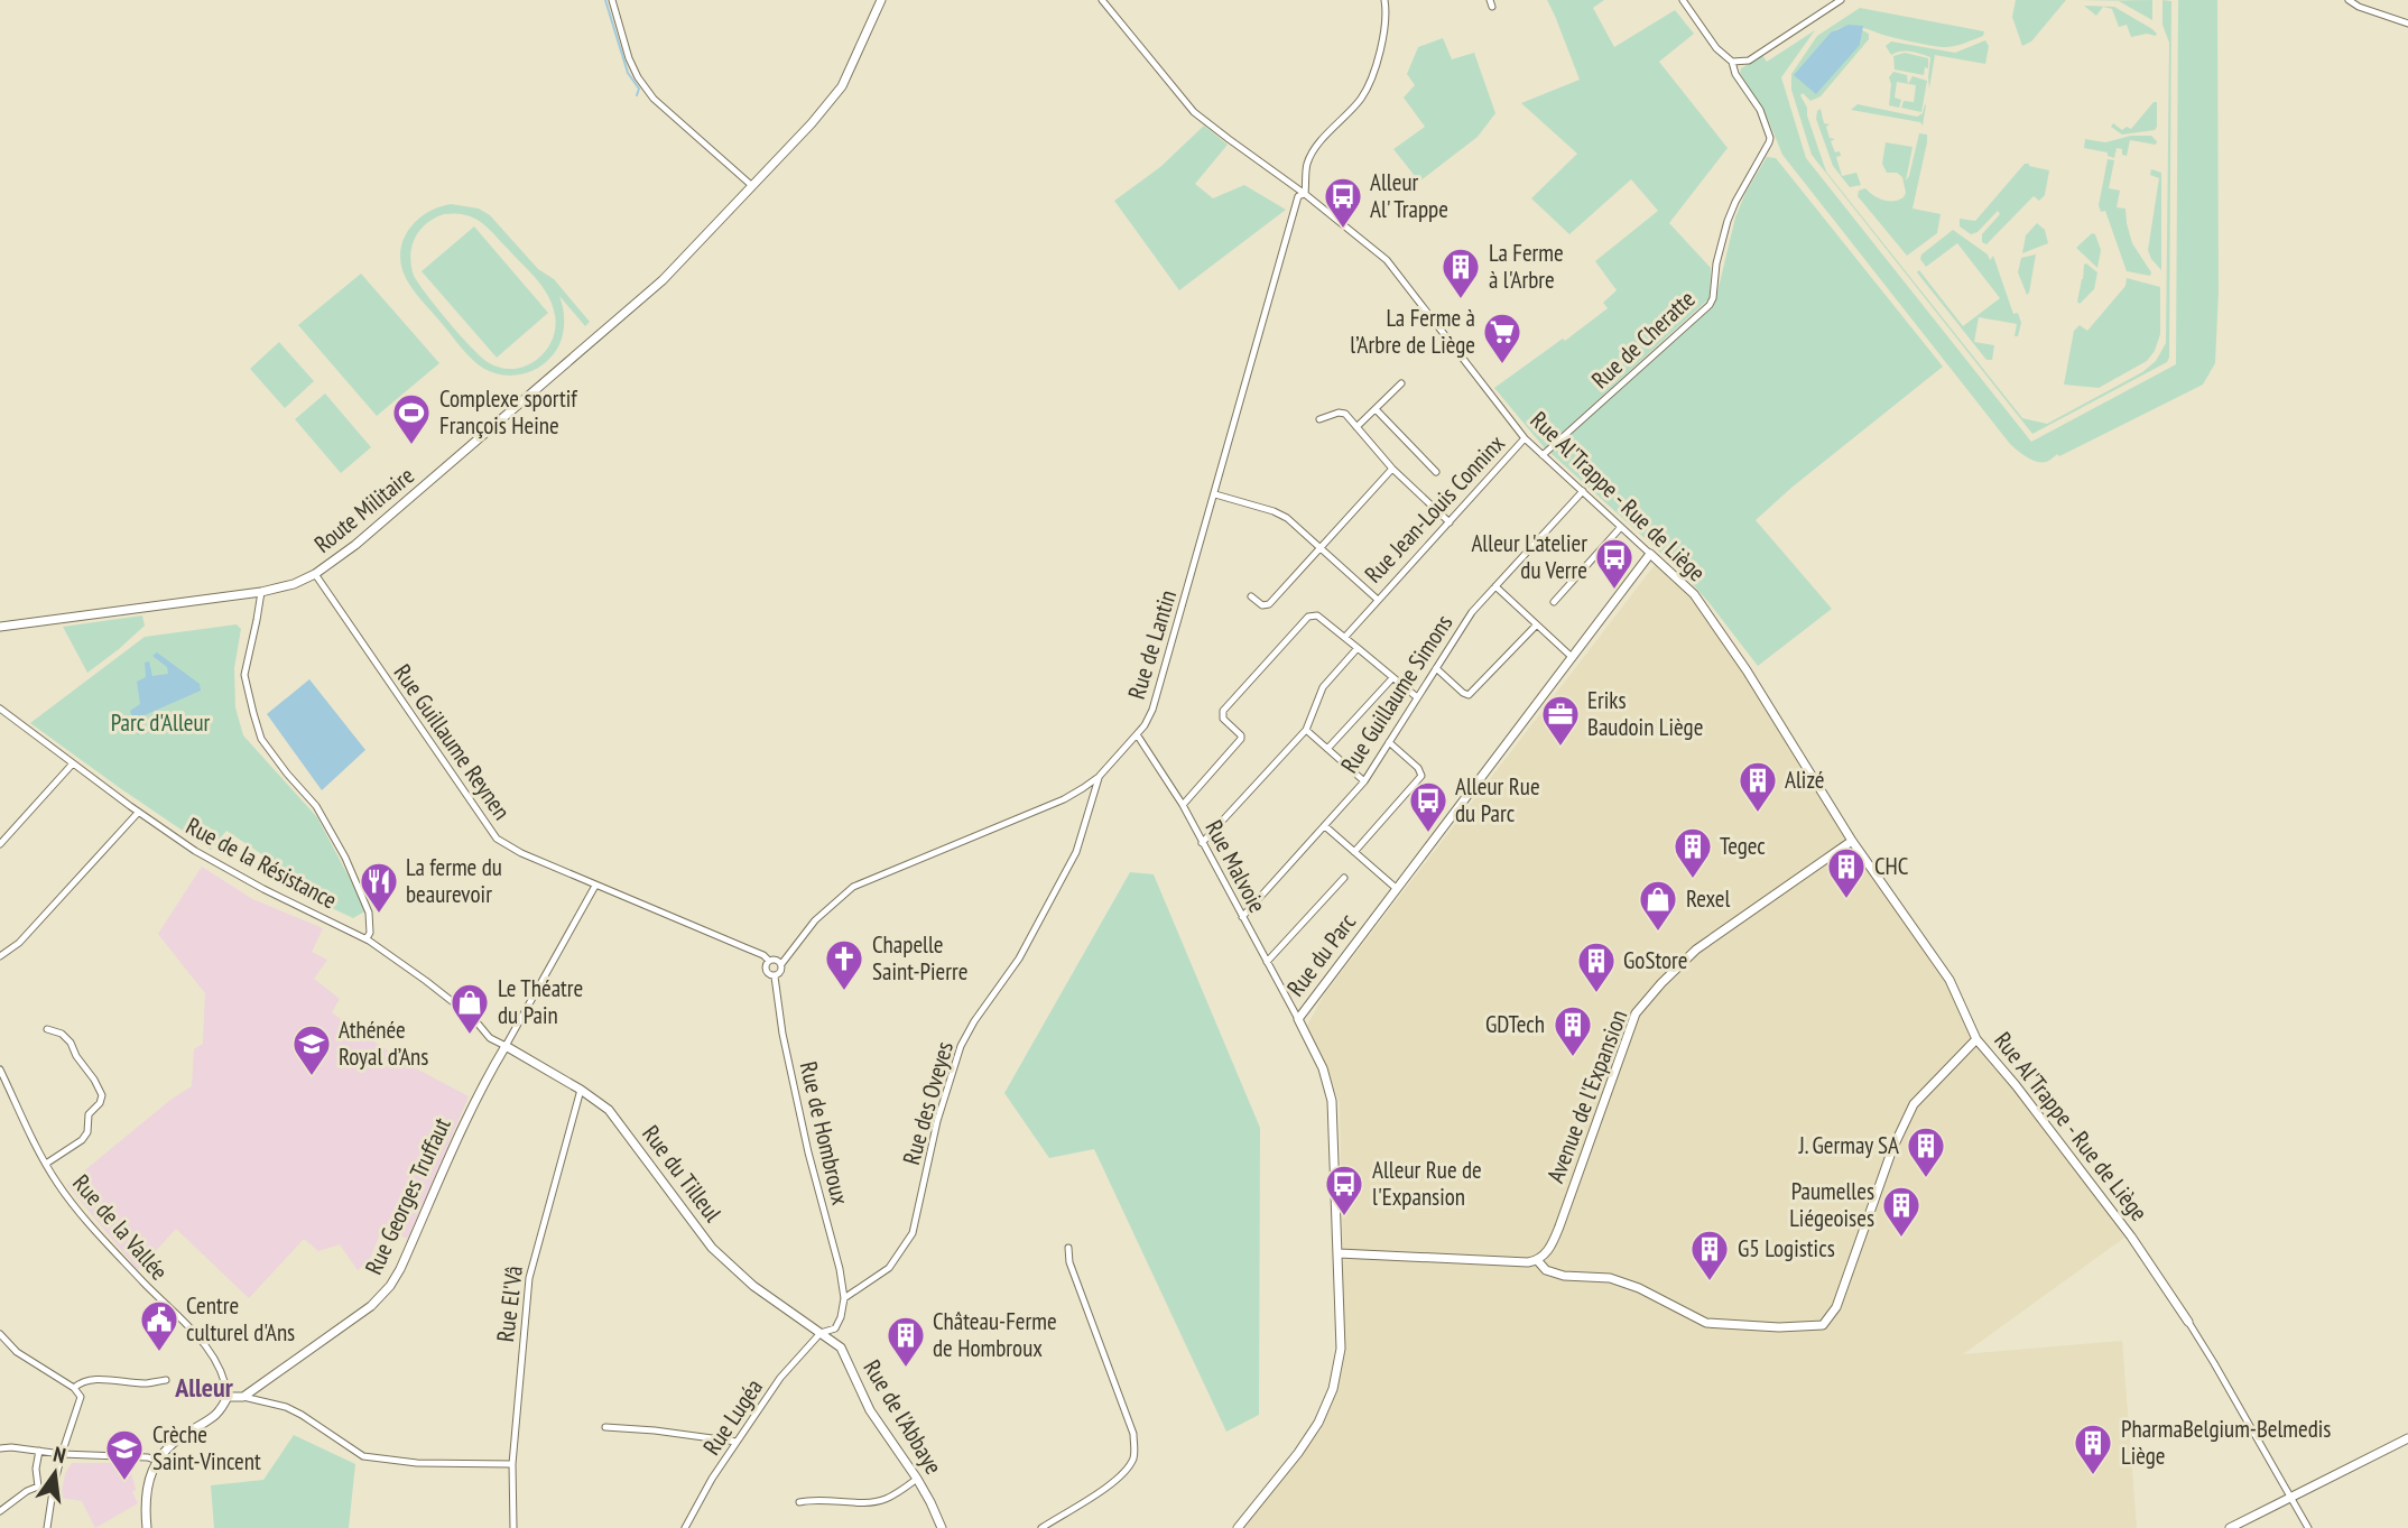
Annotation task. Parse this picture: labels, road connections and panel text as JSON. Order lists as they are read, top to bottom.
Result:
{
  "streets": {
    "street": [
      "Rue de Cheratte",
      "Rue Al'Trappe - Rue de Liège",
      "Rue Jean-Louis Conninx",
      "Route Militaire",
      "Rue de Lantin",
      "Rue Guillaume Simons",
      "Rue Guillaume Reynen",
      "Rue de la Résistance",
      "Rue Malvoie",
      "Rue du Parc",
      "Avenue de l'Expansion",
      "Rue des Oveyes",
      "Rue de Hombroux",
      "Rue du Tilleul",
      "Rue Georges Truffaut",
      "Rue de la Vallée",
      "Rue El'Vâ",
      "Rue Lugéa",
      "Rue de l'Abbaye"
    ]
  },
  "crossings": [
    ["Rue de Cheratte", "Rue Al'Trappe - Rue de Liège"],
    ["Rue Al'Trappe - Rue de Liège", "Rue Jean-Louis Conninx"],
    ["Rue Al'Trappe - Rue de Liège", "Rue de Lantin"],
    ["Rue Al'Trappe - Rue de Liège", "Rue Guillaume Simons"],
    ["Rue Al'Trappe - Rue de Liège", "Rue du Parc"],
    ["Rue Al'Trappe - Rue de Liège", "Avenue de l'Expansion"],
    ["Rue Jean-Louis Conninx", "Rue de Lantin"],
    ["Route Militaire", "Rue Guillaume Reynen"],
    ["Rue de Lantin", "Rue Guillaume Reynen"],
    ["Rue de Lantin", "Rue Malvoie"],
    ["Rue de Lantin", "Rue des Oveyes"],
    ["Rue de Lantin", "Rue de Hombroux"],
    ["Rue Guillaume Simons", "Rue Malvoie"],
    ["Rue Guillaume Reynen", "Rue de Hombroux"],
    ["Rue de la Résistance", "Rue du Tilleul"],
    ["Rue de la Résistance", "Rue Georges Truffaut"],
    ["Rue Malvoie", "Rue du Parc"],
    ["Rue des Oveyes", "Rue de Hombroux"],
    ["Rue des Oveyes", "Rue Lugéa"],
    ["Rue de Hombroux", "Rue Lugéa"],
    ["Rue du Tilleul", "Rue Georges Truffaut"],
    ["Rue du Tilleul", "Rue El'Vâ"],
    ["Rue du Tilleul", "Rue Lugéa"],
    ["Rue du Tilleul", "Rue de l'Abbaye"],
    ["Rue Lugéa", "Rue de l'Abbaye"]
  ],
  "districts": ["Alleur"],
  "parks": ["Parc d'Alleur"],
  "places": {
    "bus stop": [
      "Alleur Al' Trappe",
      "Alleur L'atelier du Verre",
      "Alleur Rue du Parc",
      "Alleur Rue de l'Expansion"
    ],
    "building": [
      "La Ferme à l'Arbre",
      "Alizé",
      "Tegec",
      "CHC",
      "GoStore",
      "GDTech",
      "J. Germay SA",
      "Paumelles Liégeoises",
      "G5 Logistics",
      "Château-Ferme de Hombroux",
      "PharmaBelgium-Belmedis Liège"
    ],
    "supermarket": ["La Ferme à l’Arbre de Liège"],
    "sports": ["Complexe sportif François Heine"],
    "office": ["Eriks Baudoin Liège"],
    "restaurant": ["La ferme du beaurevoir"],
    "shop": ["Rexel", "Le Théatre du Pain"],
    "church": ["Chapelle Saint-Pierre"],
    "school or university": ["Athénée Royal d’Ans", "Crèche Saint-Vincent"],
    "public building": ["Centre culturel d'Ans"]
  },
  "north": "top"
}
